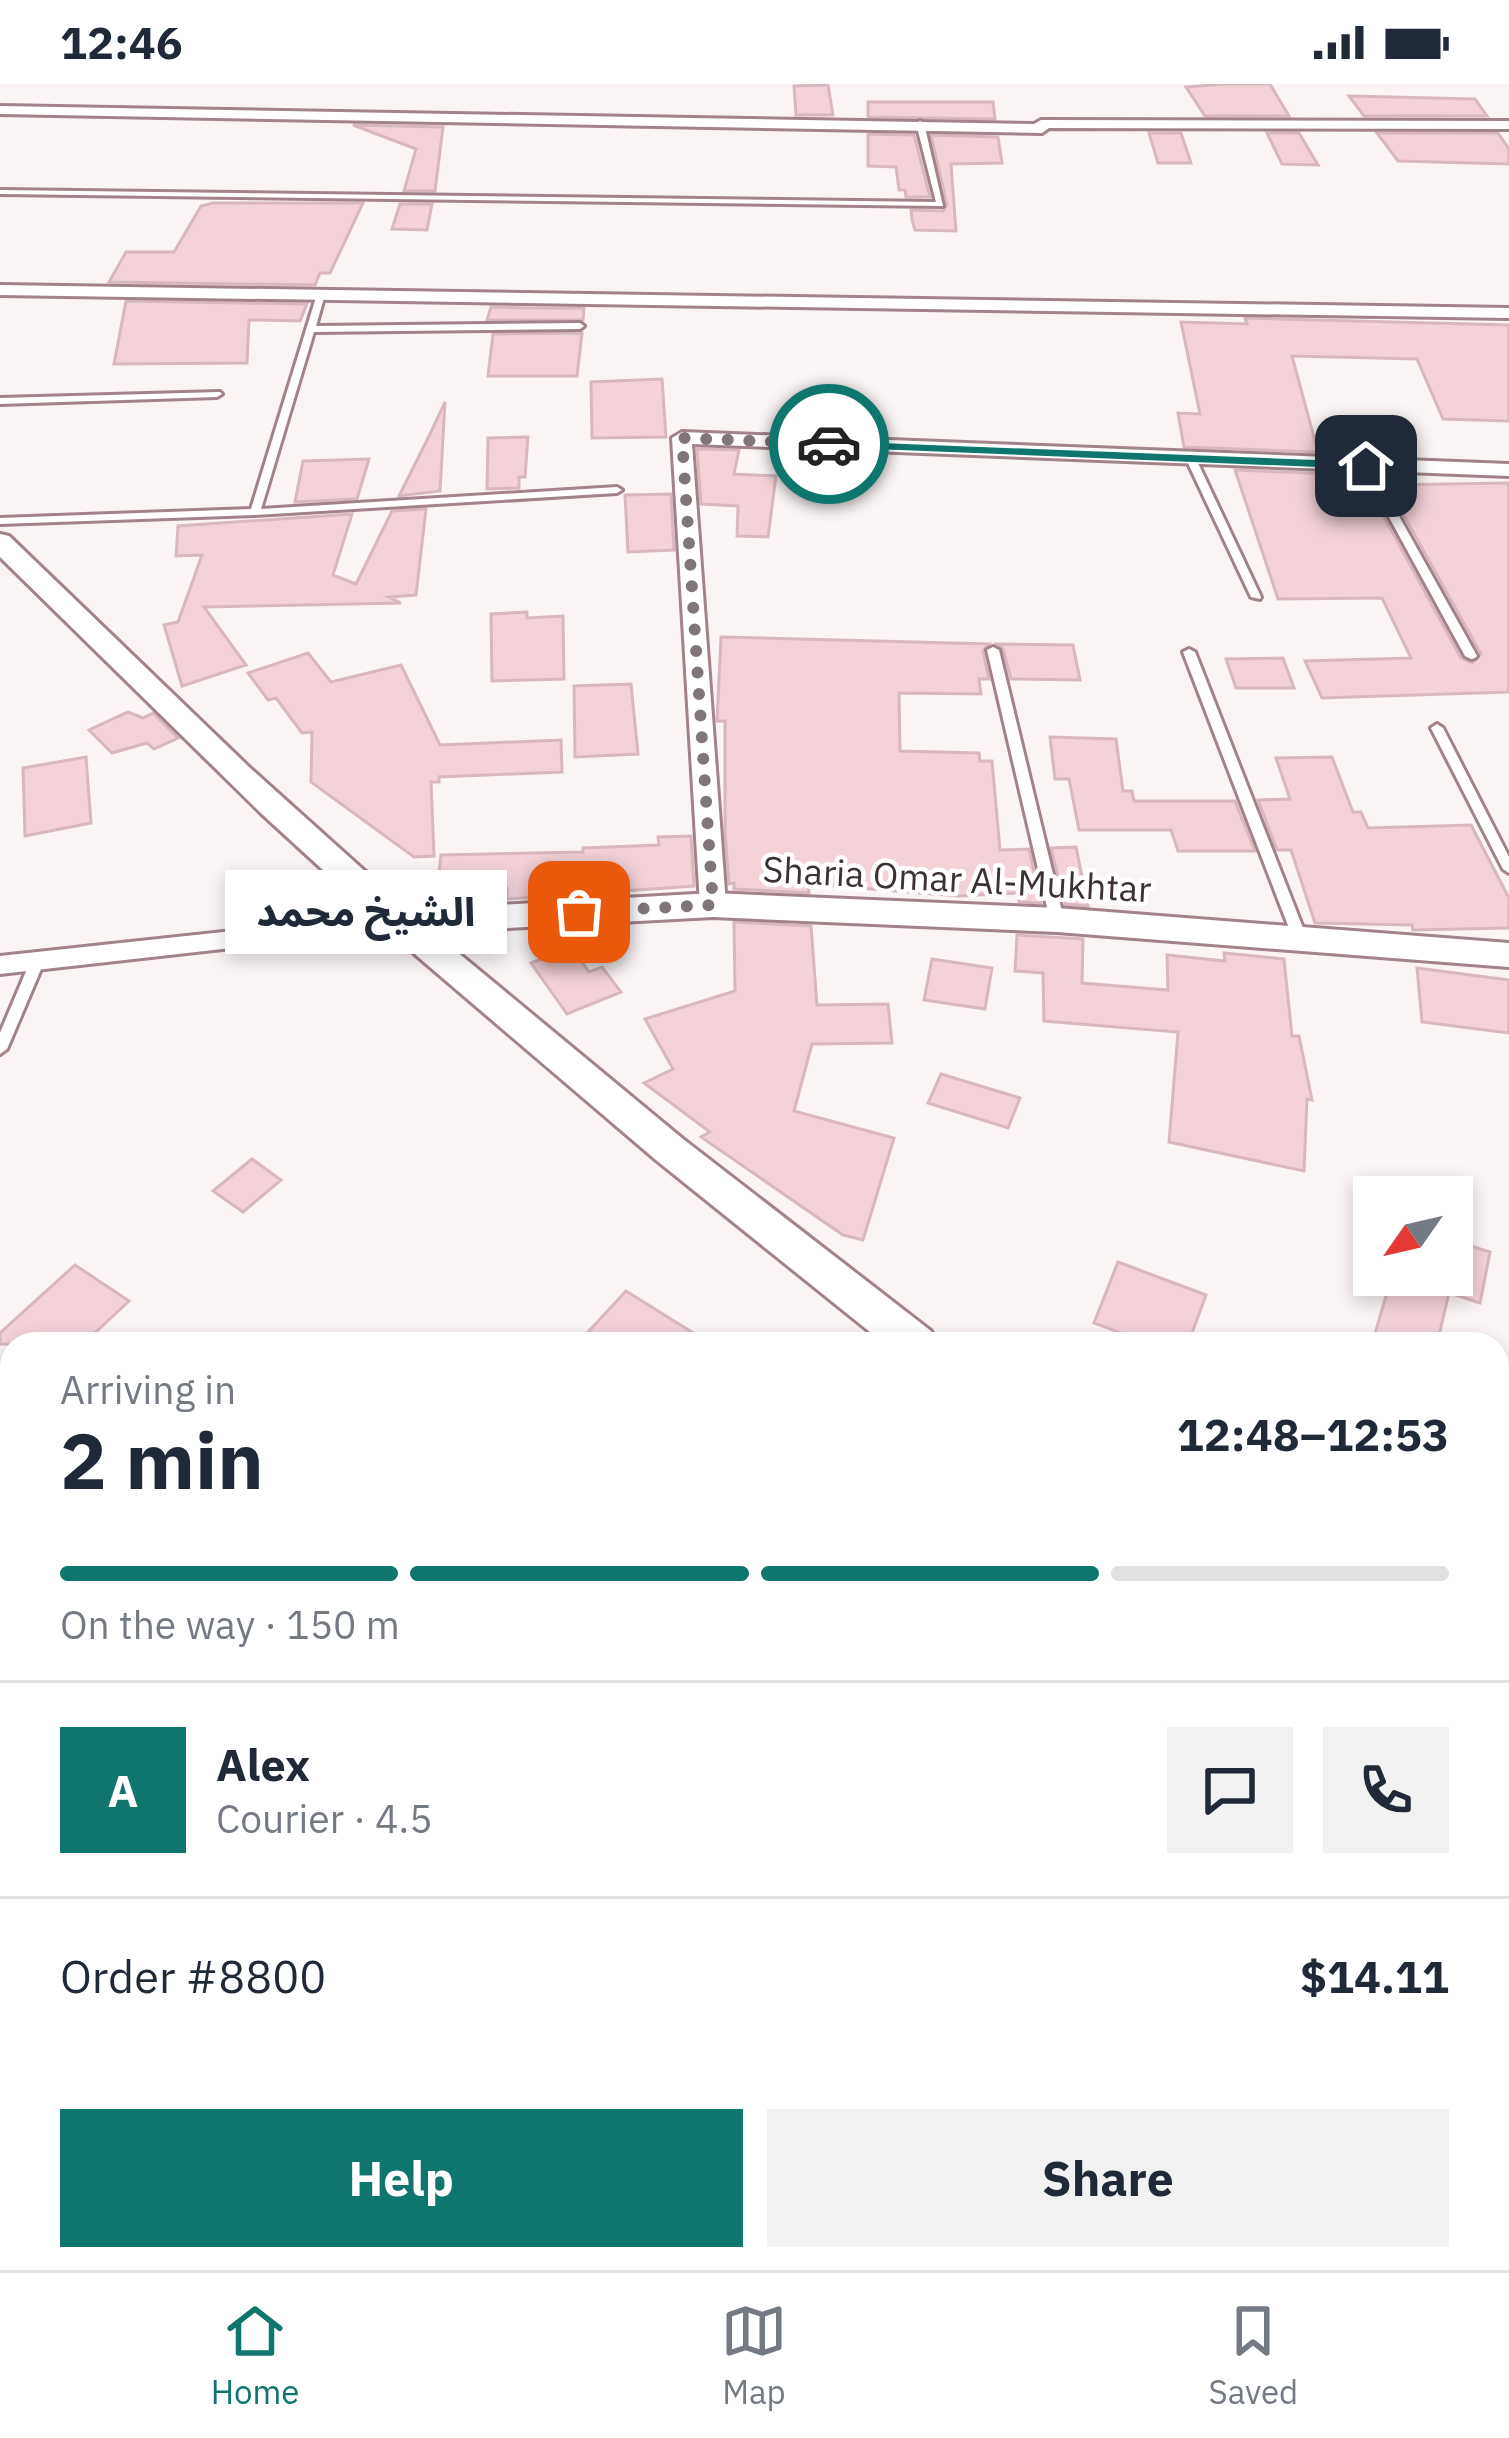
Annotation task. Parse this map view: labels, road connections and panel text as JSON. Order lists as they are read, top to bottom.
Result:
{
  "streets": {
    "street": ["Sharia Omar Al-Mukhtar"]
  },
  "places": ["الشيخ محمد"],
  "north": "bottom left",
  "page": {
    "status": "12:46",
    "bubble": "الشيخ محمد",
    "heading": ["2 min", "Arriving in", "12:48–12:53"],
    "panel": [
      "Alex",
      "Courier · 4.5",
      "Order #8800",
      "$14.11"
    ],
    "bar": "On the way · 150 m",
    "round": "A",
    "buttons": ["Help", "Share"],
    "tabs": ["Home", "Map", "Saved"]
  }
}
